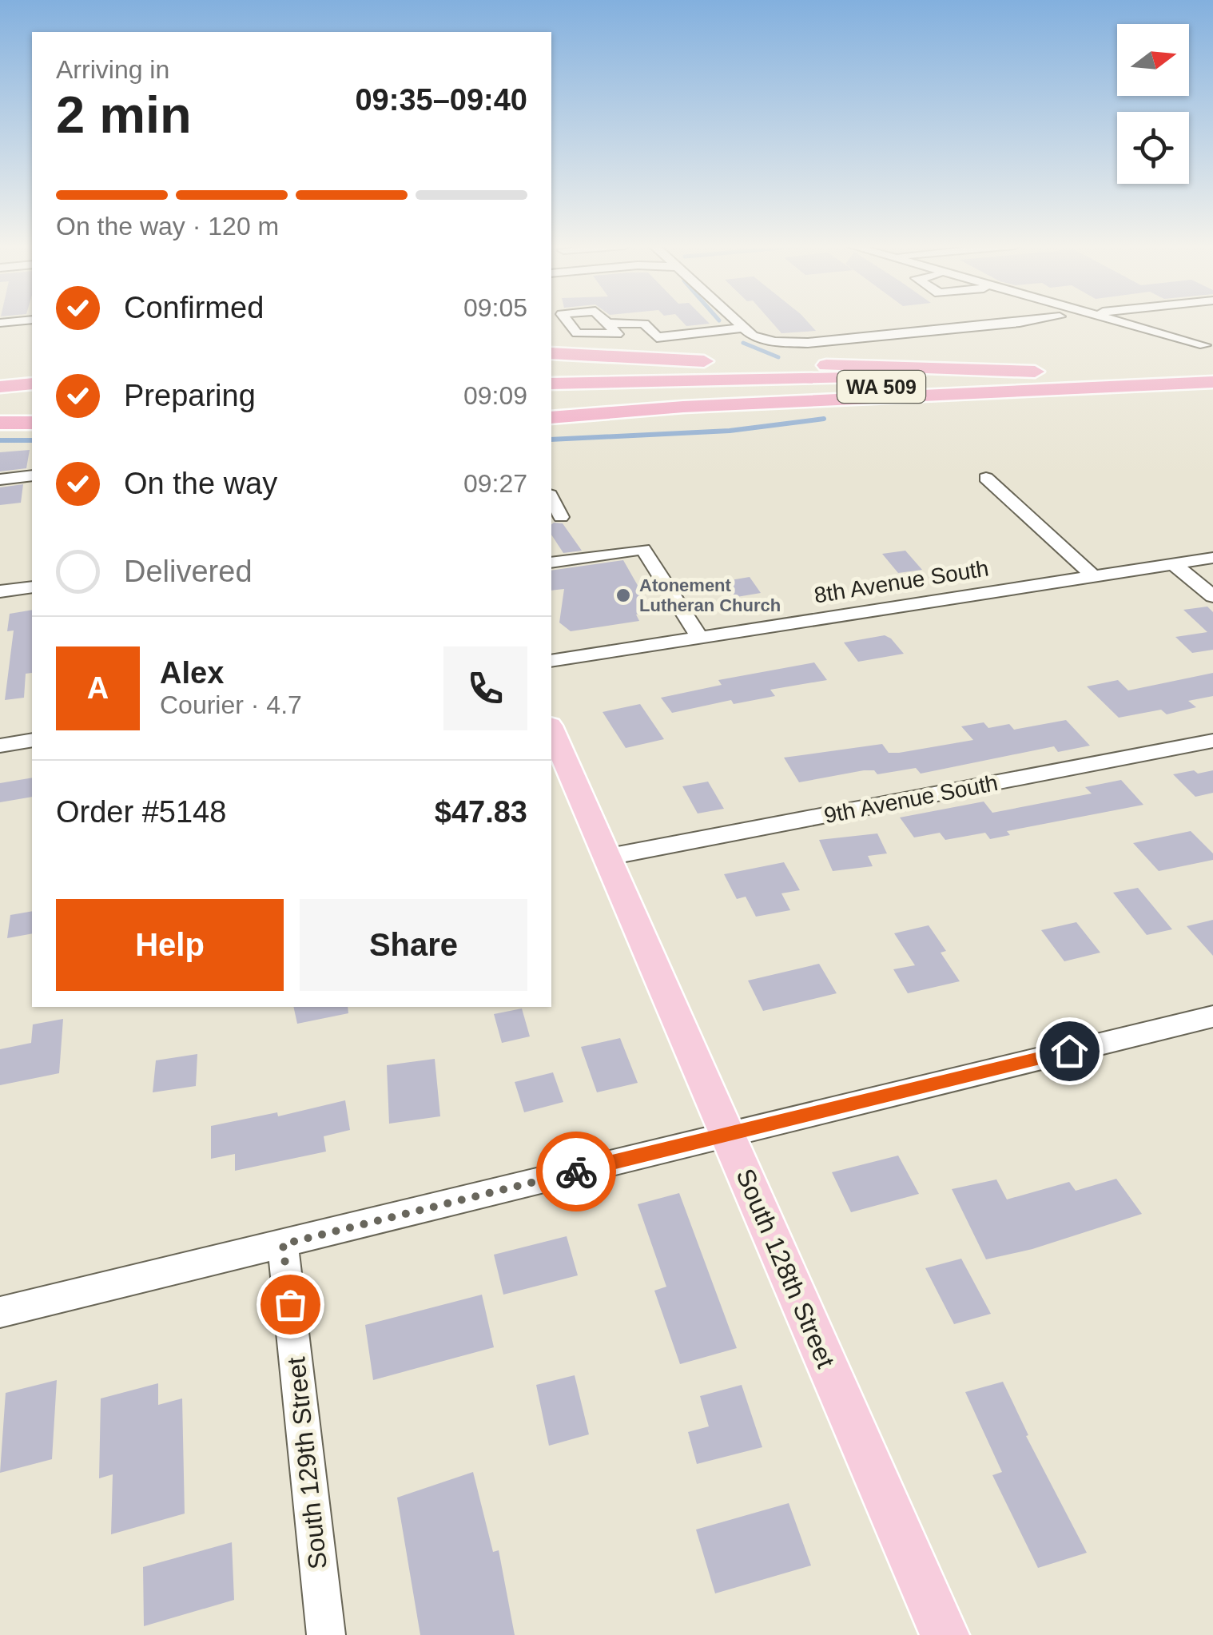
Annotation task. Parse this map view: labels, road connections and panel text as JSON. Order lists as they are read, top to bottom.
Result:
{
  "streets": {
    "highway": ["WA 509"],
    "main road": ["South 128th Street"],
    "street": ["8th Avenue South", "9th Avenue South", "South 129th Street"]
  },
  "crossings": [
    ["9th Avenue South", "South 128th Street"]
  ],
  "places": ["Atonement Lutheran Church"],
  "north": "right",
  "page": {
    "heading": ["2 min", "Arriving in", "09:35–09:40"],
    "panel": [
      "Alex",
      "Courier · 4.7",
      "Order #5148",
      "$47.83"
    ],
    "bar": "On the way · 120 m",
    "list": [
      ["Confirmed", "09:05"],
      ["Preparing", "09:09"],
      ["On the way", "09:27"],
      "Delivered"
    ],
    "round": "A",
    "buttons": ["Help", "Share"]
  }
}
